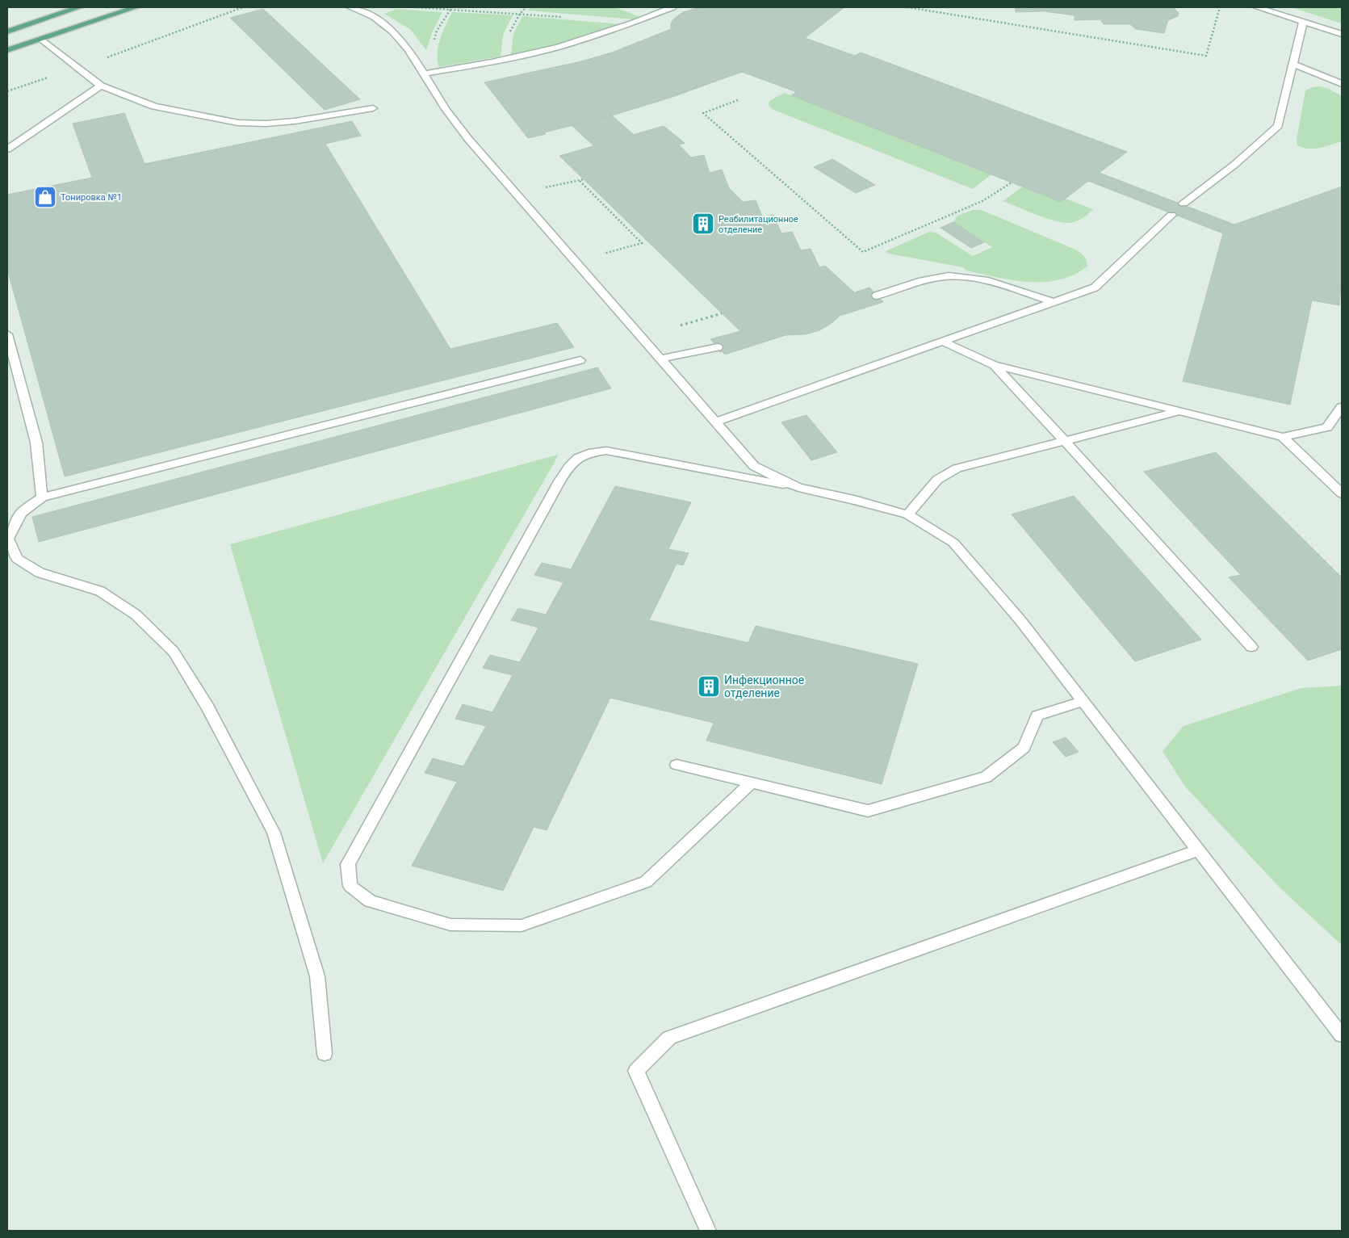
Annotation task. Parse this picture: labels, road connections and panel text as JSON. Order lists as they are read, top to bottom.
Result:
{
  "places": {
    "shop": ["Тонировка №1"],
    "building": ["Реабилитационное отделение", "Инфекционное отделение"]
  }
}
